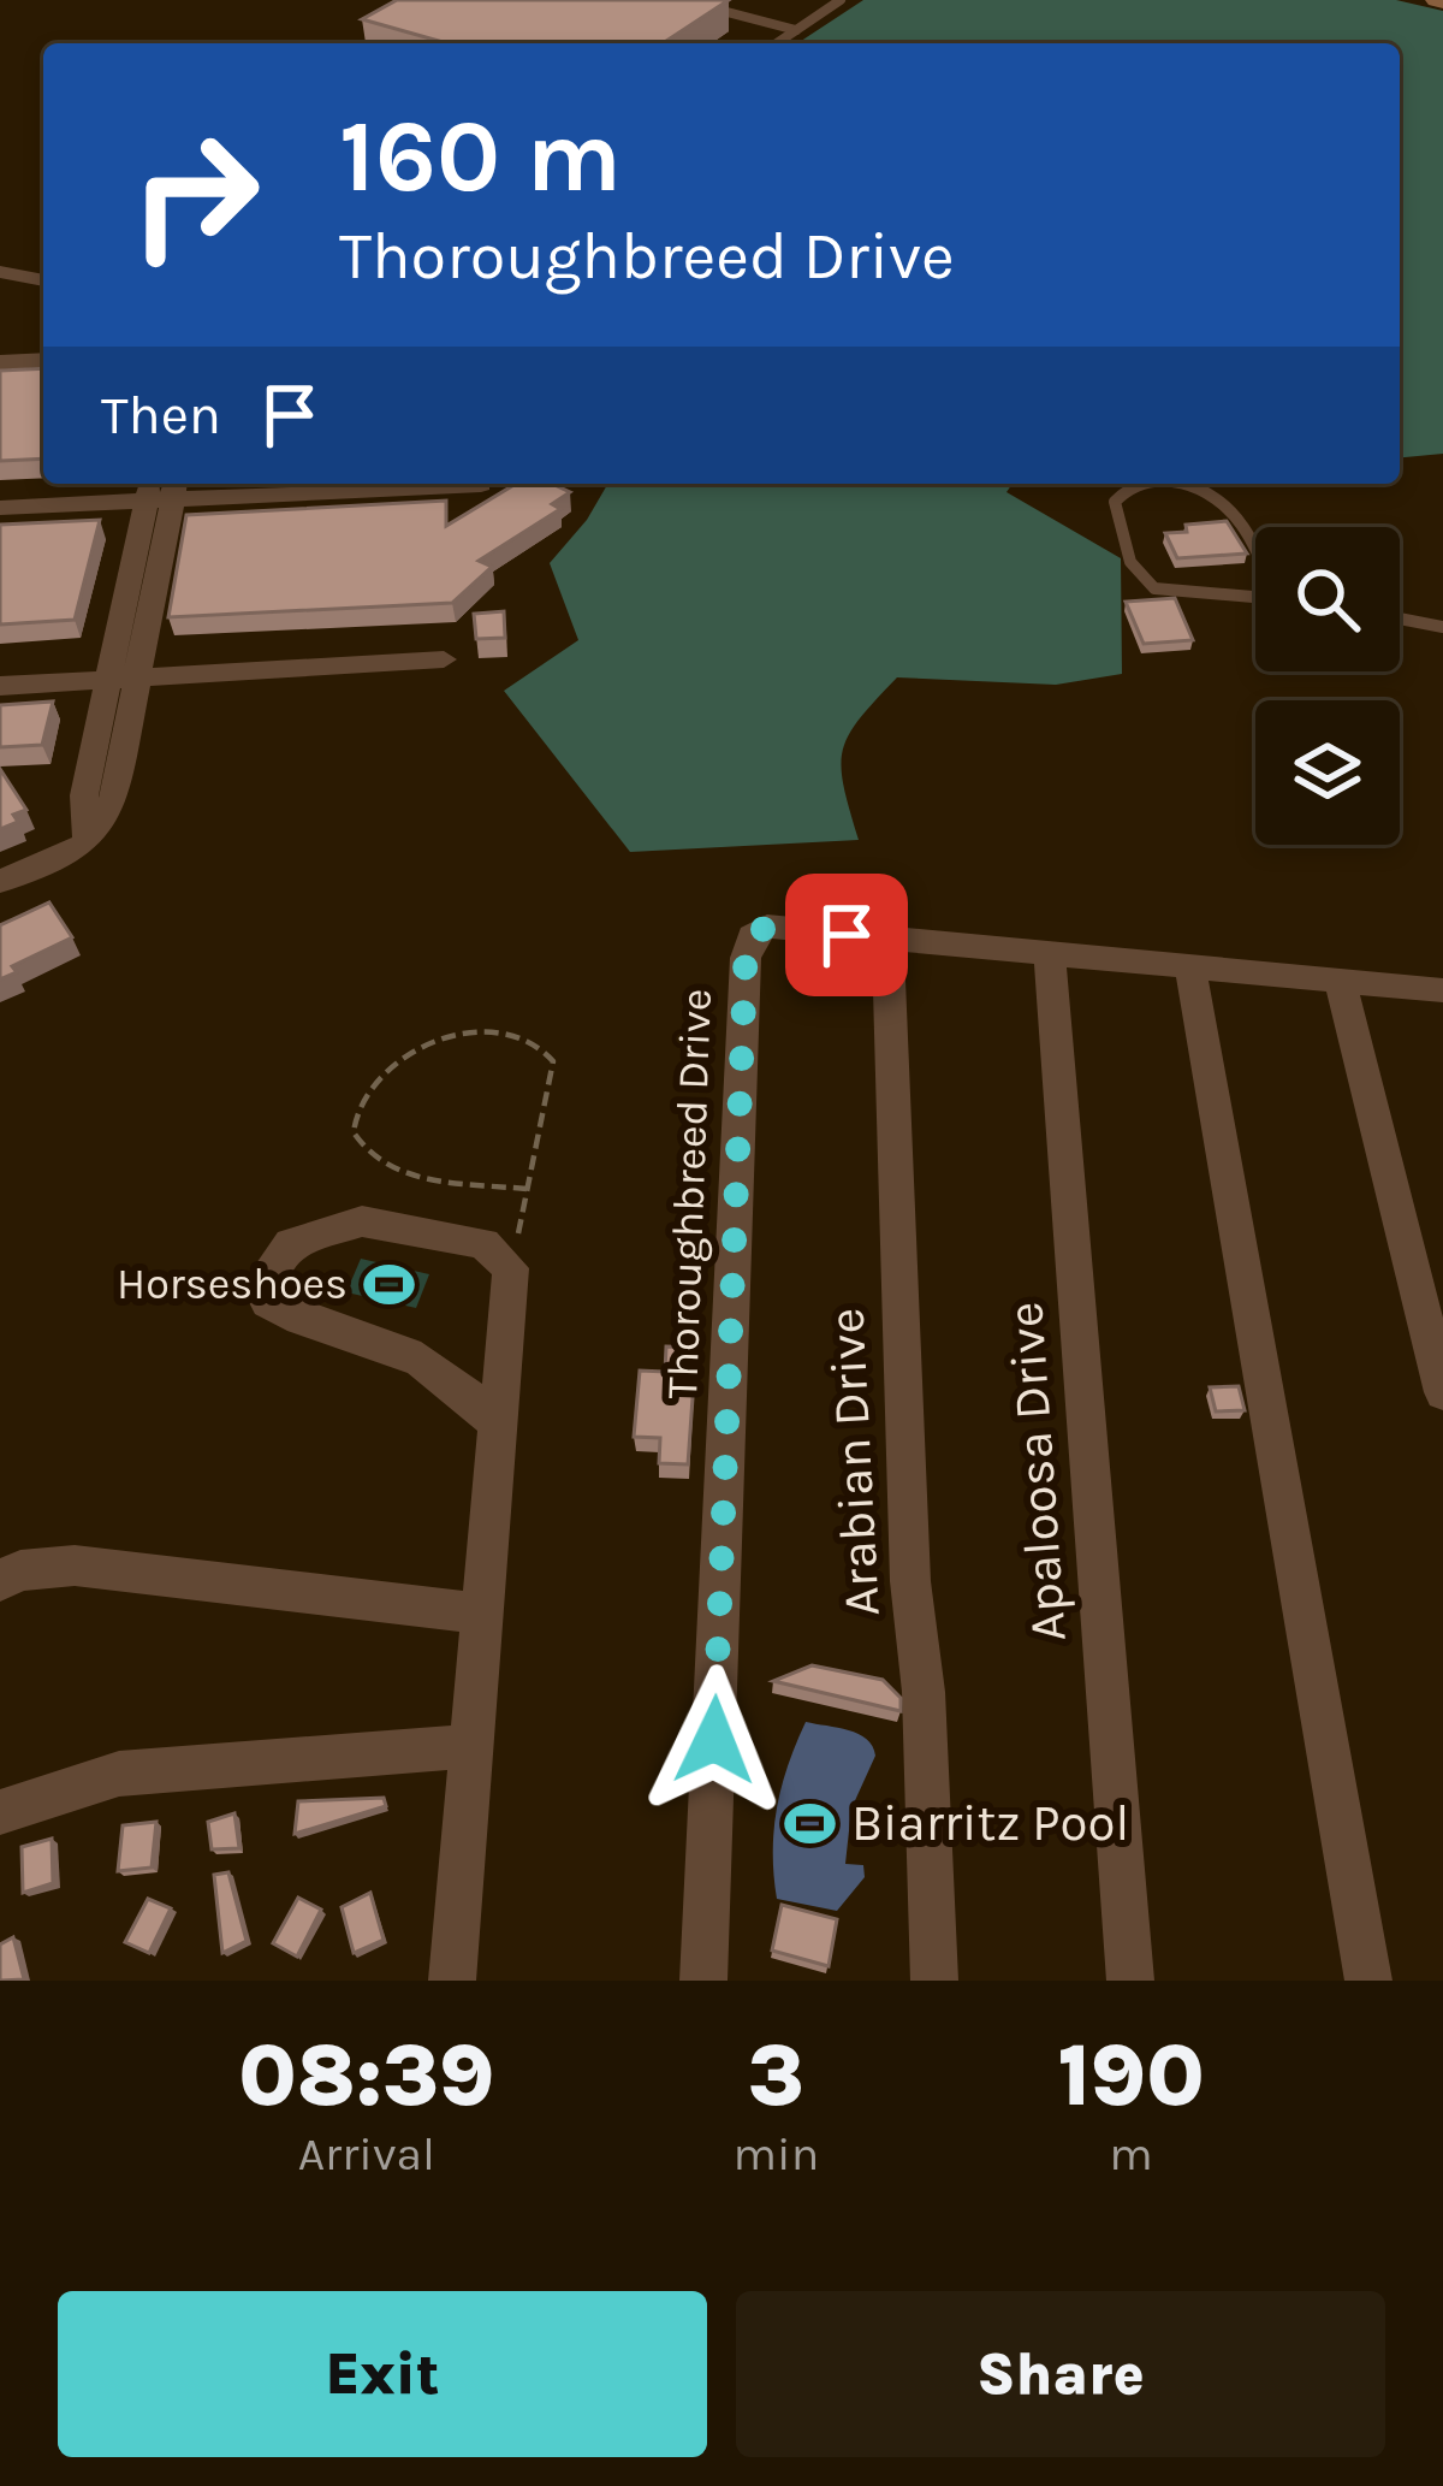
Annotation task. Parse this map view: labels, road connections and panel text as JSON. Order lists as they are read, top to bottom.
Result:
{
  "streets": {
    "street": ["Thoroughbreed Drive", "Arabian Drive", "Apaloosa Drive"]
  },
  "crossings": [
    ["Thoroughbreed Drive", "Arabian Drive"],
    ["Thoroughbreed Drive", "Apaloosa Drive"]
  ],
  "places": {
    "sports": ["Horseshoes", "Biarritz Pool"]
  },
  "page": {
    "turn": ["160 m", "Thoroughbreed Drive"],
    "then": "Then",
    "eta": [
      "08:39",
      "Arrival",
      "3",
      "min",
      "190",
      "m"
    ],
    "buttons": ["Exit", "Share"]
  }
}
